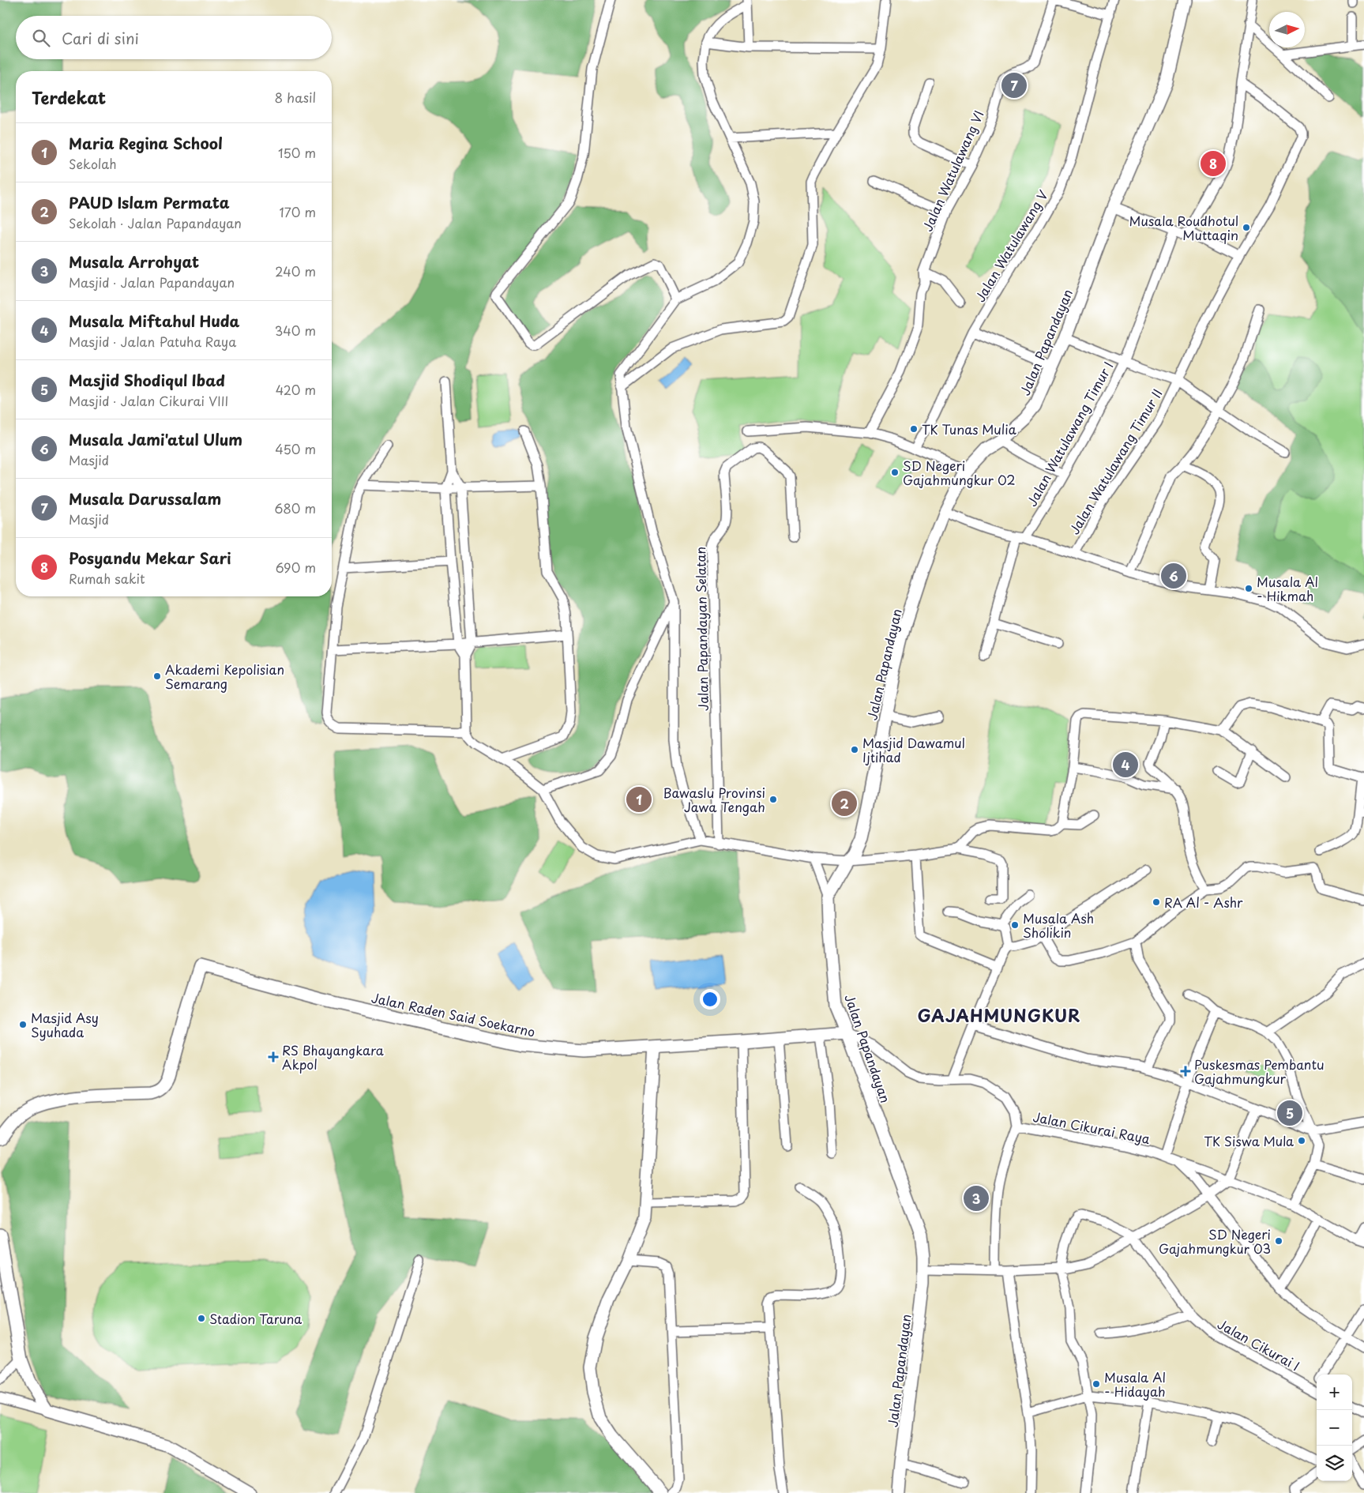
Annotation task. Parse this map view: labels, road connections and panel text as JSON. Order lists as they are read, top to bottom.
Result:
{
  "streets": {
    "street": [
      "Jalan Watulawang VI",
      "Jalan Watulawang V",
      "Jalan Papandayan",
      "Jalan Watulawang Timur I",
      "Jalan Watulawang Timur II",
      "Jalan Papandayan Selatan",
      "Jalan Raden Said Soekarno",
      "Jalan Cikurai Raya",
      "Jalan Cikurai I"
    ]
  },
  "crossings": [
    ["Jalan Papandayan", "Jalan Raden Said Soekarno"],
    ["Jalan Papandayan", "Jalan Cikurai Raya"],
    ["Jalan Raden Said Soekarno", "Jalan Cikurai Raya"]
  ],
  "districts": ["GAJAHMUNGKUR"],
  "places": {
    "other": [
      "Musala Roudhotul Muttaqin",
      "TK Tunas Mulia",
      "SD Negeri Gajahmungkur 02",
      "Musala Al - Hikmah",
      "Akademi Kepolisian Semarang",
      "Masjid Dawamul Ijtihad",
      "Bawaslu Provinsi Jawa Tengah",
      "RA Al - Ashr",
      "Musala Ash Sholikin",
      "Masjid Asy Syuhada",
      "TK Siswa Mula",
      "SD Negeri Gajahmungkur 03",
      "Stadion Taruna",
      "Musala Al - Hidayah"
    ],
    "health": ["RS Bhayangkara Akpol", "Puskesmas Pembantu Gajahmungkur"]
  },
  "north": "right",
  "page": {
    "search": "Cari di sini",
    "pins": [
      "7",
      "8",
      "6",
      "4",
      "1",
      "2",
      "5",
      "3"
    ],
    "heading": ["Terdekat", "8 hasil"],
    "list": [
      {
        "mark": "1",
        "name": "Maria Regina School",
        "note": "Sekolah",
        "value": "150 m"
      },
      {
        "mark": "2",
        "name": "PAUD Islam Permata",
        "note": "Sekolah · Jalan Papandayan",
        "value": "170 m"
      },
      {
        "mark": "3",
        "name": "Musala Arrohyat",
        "note": "Masjid · Jalan Papandayan",
        "value": "240 m"
      },
      {
        "mark": "4",
        "name": "Musala Miftahul Huda",
        "note": "Masjid · Jalan Patuha Raya",
        "value": "340 m"
      },
      {
        "mark": "5",
        "name": "Masjid Shodiqul Ibad",
        "note": "Masjid · Jalan Cikurai VIII",
        "value": "420 m"
      },
      {
        "mark": "6",
        "name": "Musala Jami'atul Ulum",
        "note": "Masjid",
        "value": "450 m"
      },
      {
        "mark": "7",
        "name": "Musala Darussalam",
        "note": "Masjid",
        "value": "680 m"
      },
      {
        "mark": "8",
        "name": "Posyandu Mekar Sari",
        "note": "Rumah sakit",
        "value": "690 m"
      }
    ],
    "map_buttons": ["+", "−"]
  }
}
